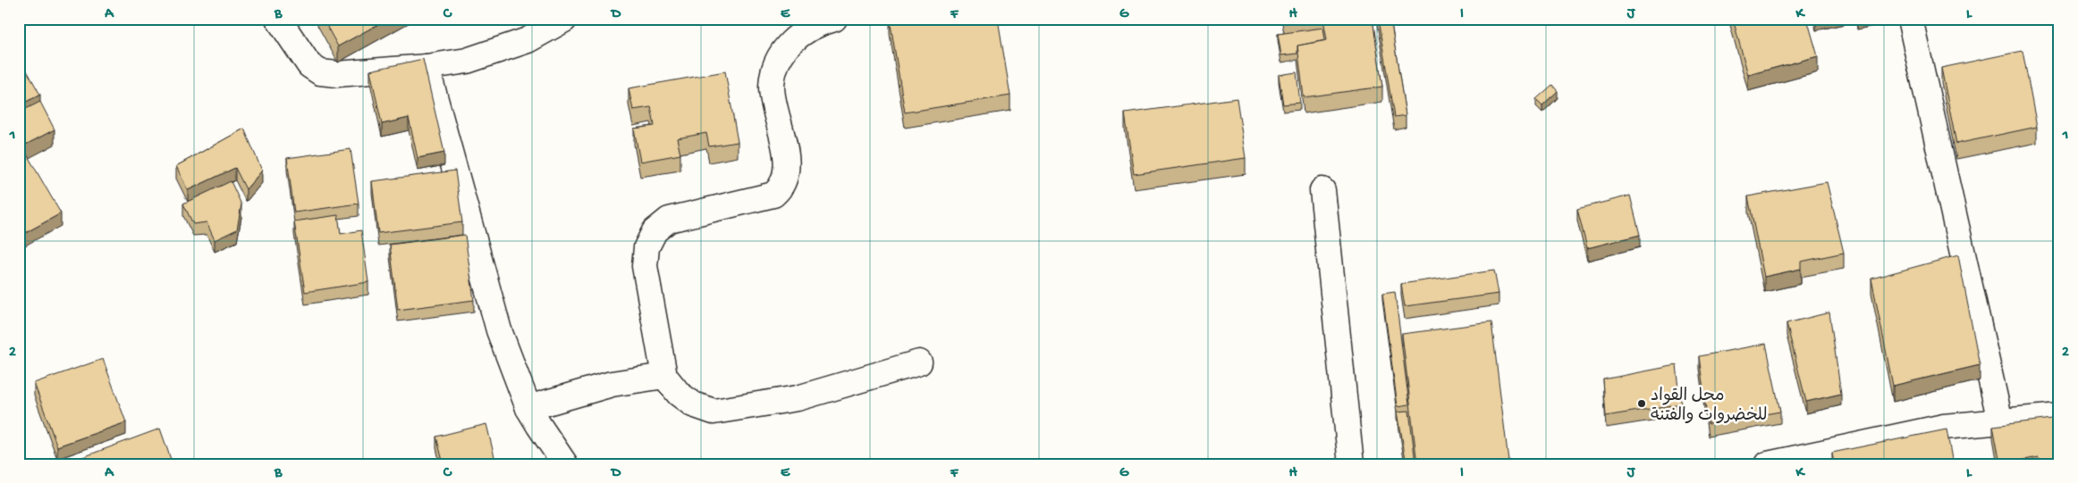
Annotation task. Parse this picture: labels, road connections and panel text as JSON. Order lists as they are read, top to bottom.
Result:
{
  "places": ["محل القواد للخضروات والفتنة"],
  "grid": {
    "columns": [
      "A",
      "B",
      "C",
      "D",
      "E",
      "F",
      "G",
      "H",
      "I",
      "J",
      "K",
      "L"
    ],
    "rows": ["1", "2"]
  }
}
